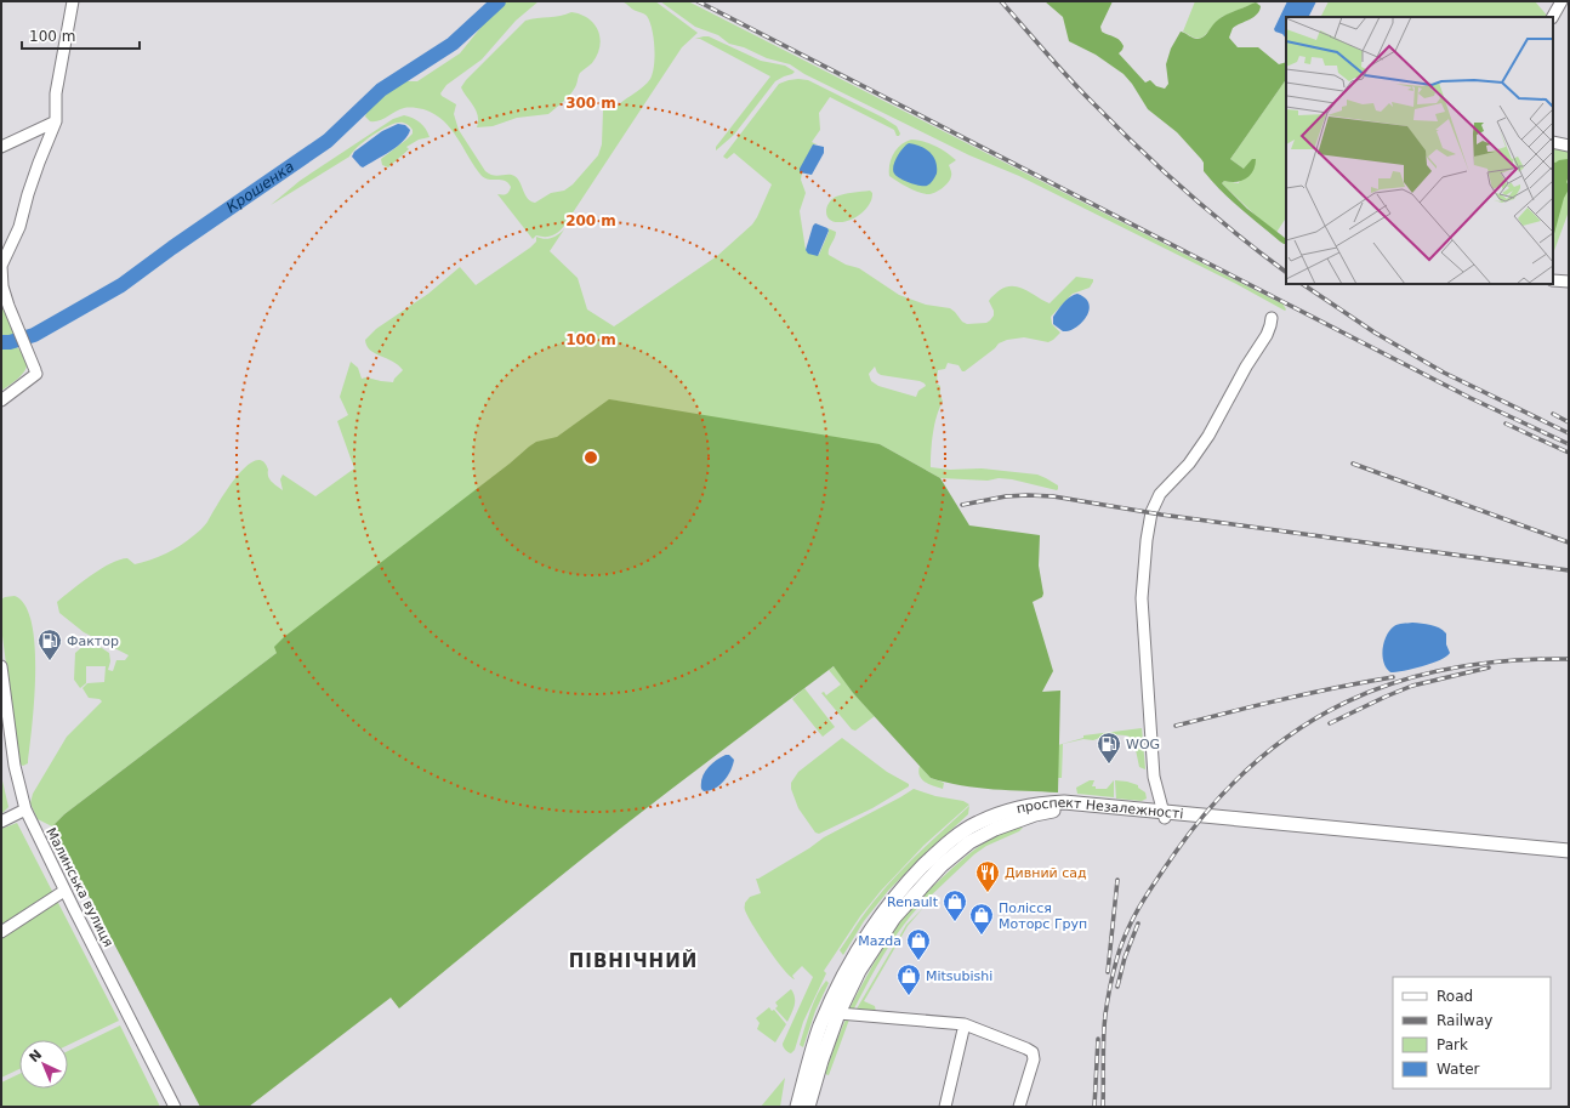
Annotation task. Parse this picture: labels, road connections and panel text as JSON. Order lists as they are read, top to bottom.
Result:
{
  "streets": {
    "main road": ["проспект Незалежності"],
    "street": ["Малинська вулиця"]
  },
  "districts": ["ПІВНІЧНИЙ"],
  "water": ["Крошенка"],
  "places": {
    "fuel station": ["Фактор", "WOG"],
    "restaurant": ["Дивний сад"],
    "shop": [
      "Renault",
      "Полісся Моторс Груп",
      "Mazda",
      "Mitsubishi"
    ]
  },
  "legend": [
    "Road",
    "Railway",
    "Park",
    "Water"
  ],
  "scale_bar": "100 m",
  "north": "top left",
  "rings": ["300 m", "200 m", "100 m"]
}
